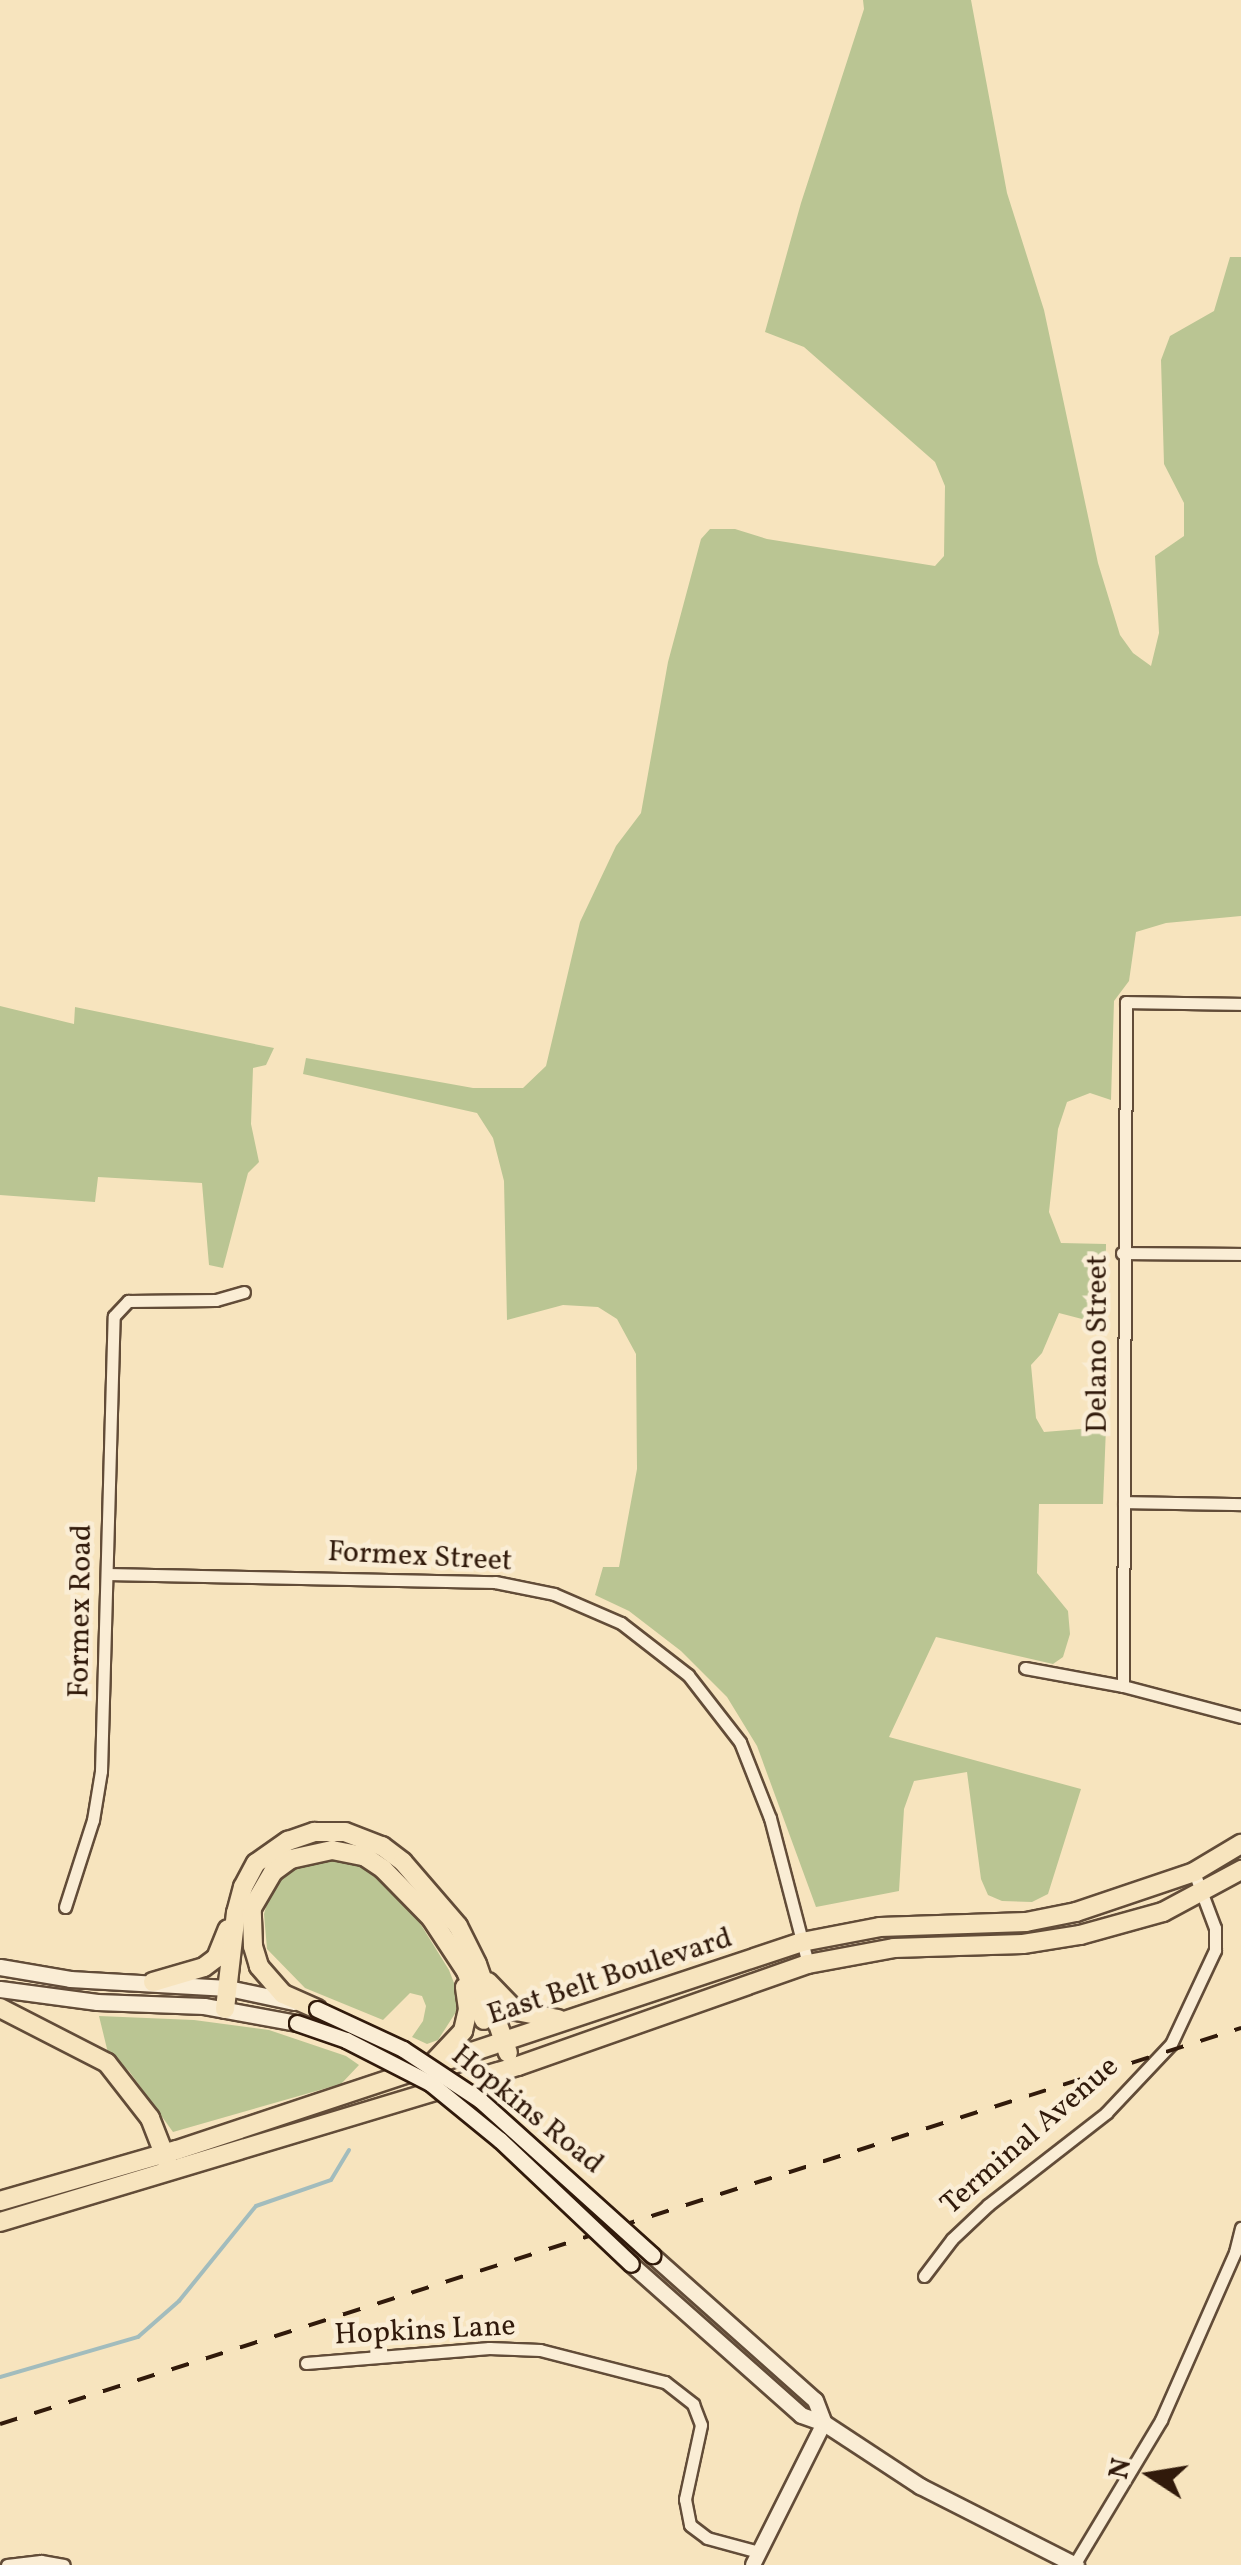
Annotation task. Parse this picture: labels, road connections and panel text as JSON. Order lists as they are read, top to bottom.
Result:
{
  "streets": {
    "main road": ["East Belt Boulevard", "Hopkins Road"],
    "street": [
      "Delano Street",
      "Formex Street",
      "Formex Road",
      "Terminal Avenue",
      "Hopkins Lane"
    ]
  },
  "crossings": [
    ["Formex Street", "Formex Road"],
    ["Formex Street", "East Belt Boulevard"],
    ["East Belt Boulevard", "Terminal Avenue"]
  ],
  "north": "left"
}
